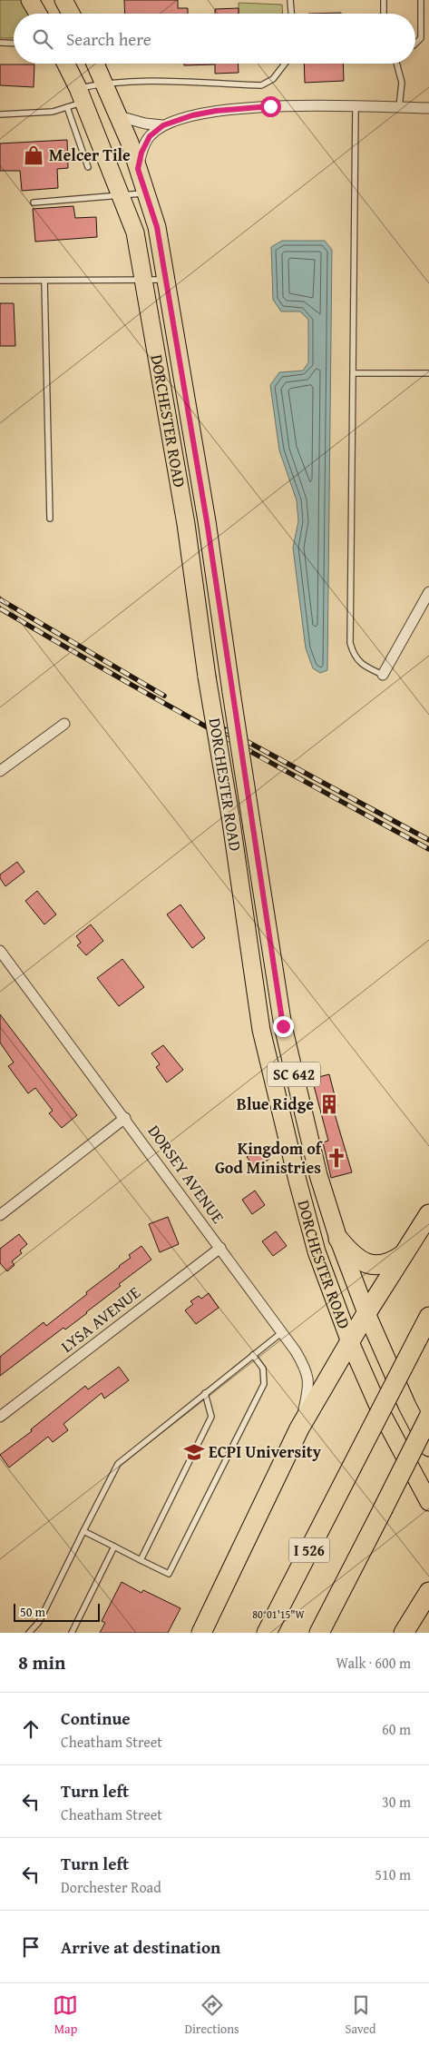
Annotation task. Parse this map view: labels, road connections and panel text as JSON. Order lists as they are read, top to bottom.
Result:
{
  "streets": {
    "highway": ["I 526"],
    "main road": ["DORCHESTER ROAD", "SC 642"],
    "street": ["DORSEY AVENUE", "LYSA AVENUE"]
  },
  "crossings": [
    ["DORSEY AVENUE", "LYSA AVENUE"]
  ],
  "places": {
    "shop": ["Melcer Tile"],
    "building": ["Blue Ridge"],
    "church": ["Kingdom of God Ministries"],
    "school or university": ["ECPI University"]
  },
  "scale_bar": "50 m",
  "page": {
    "search": "Search here",
    "scale": "50 m",
    "heading": ["8 min", "Walk · 600 m"],
    "list": [
      ["Continue", "Cheatham Street", "60 m"],
      ["Turn left", "Cheatham Street", "30 m"],
      ["Turn left", "Dorchester Road", "510 m"],
      "Arrive at destination"
    ],
    "nav": ["Map", "Directions", "Saved"]
  },
  "coordinates": ["80°01'15\"W"]
}
